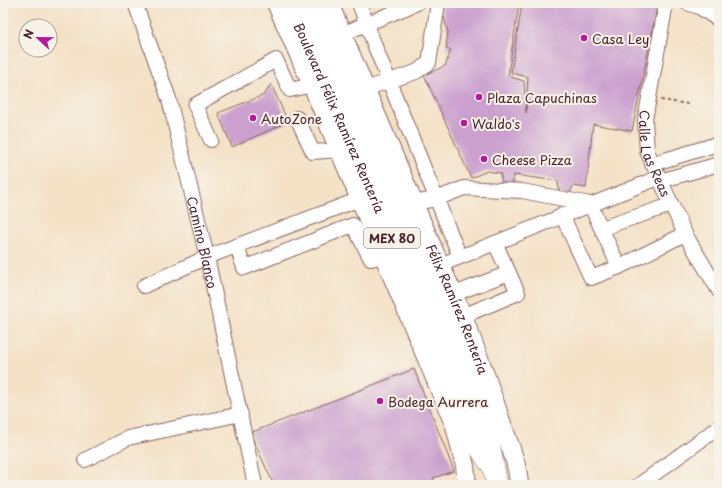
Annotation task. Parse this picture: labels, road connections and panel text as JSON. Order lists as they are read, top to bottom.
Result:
{
  "streets": {
    "highway": ["Boulevard Félix Ramírez Rentería", "MEX 80"],
    "main road": ["Félix Ramírez Rentería"],
    "street": ["Calle Las Reas", "Camino Blanco"]
  },
  "crossings": [
    ["Boulevard Félix Ramírez Rentería", "Félix Ramírez Rentería"]
  ],
  "places": [
    "Casa Ley",
    "Plaza Capuchinas",
    "AutoZone",
    "Waldo's",
    "Cheese Pizza",
    "Bodega Aurrera"
  ],
  "north": "left"
}
